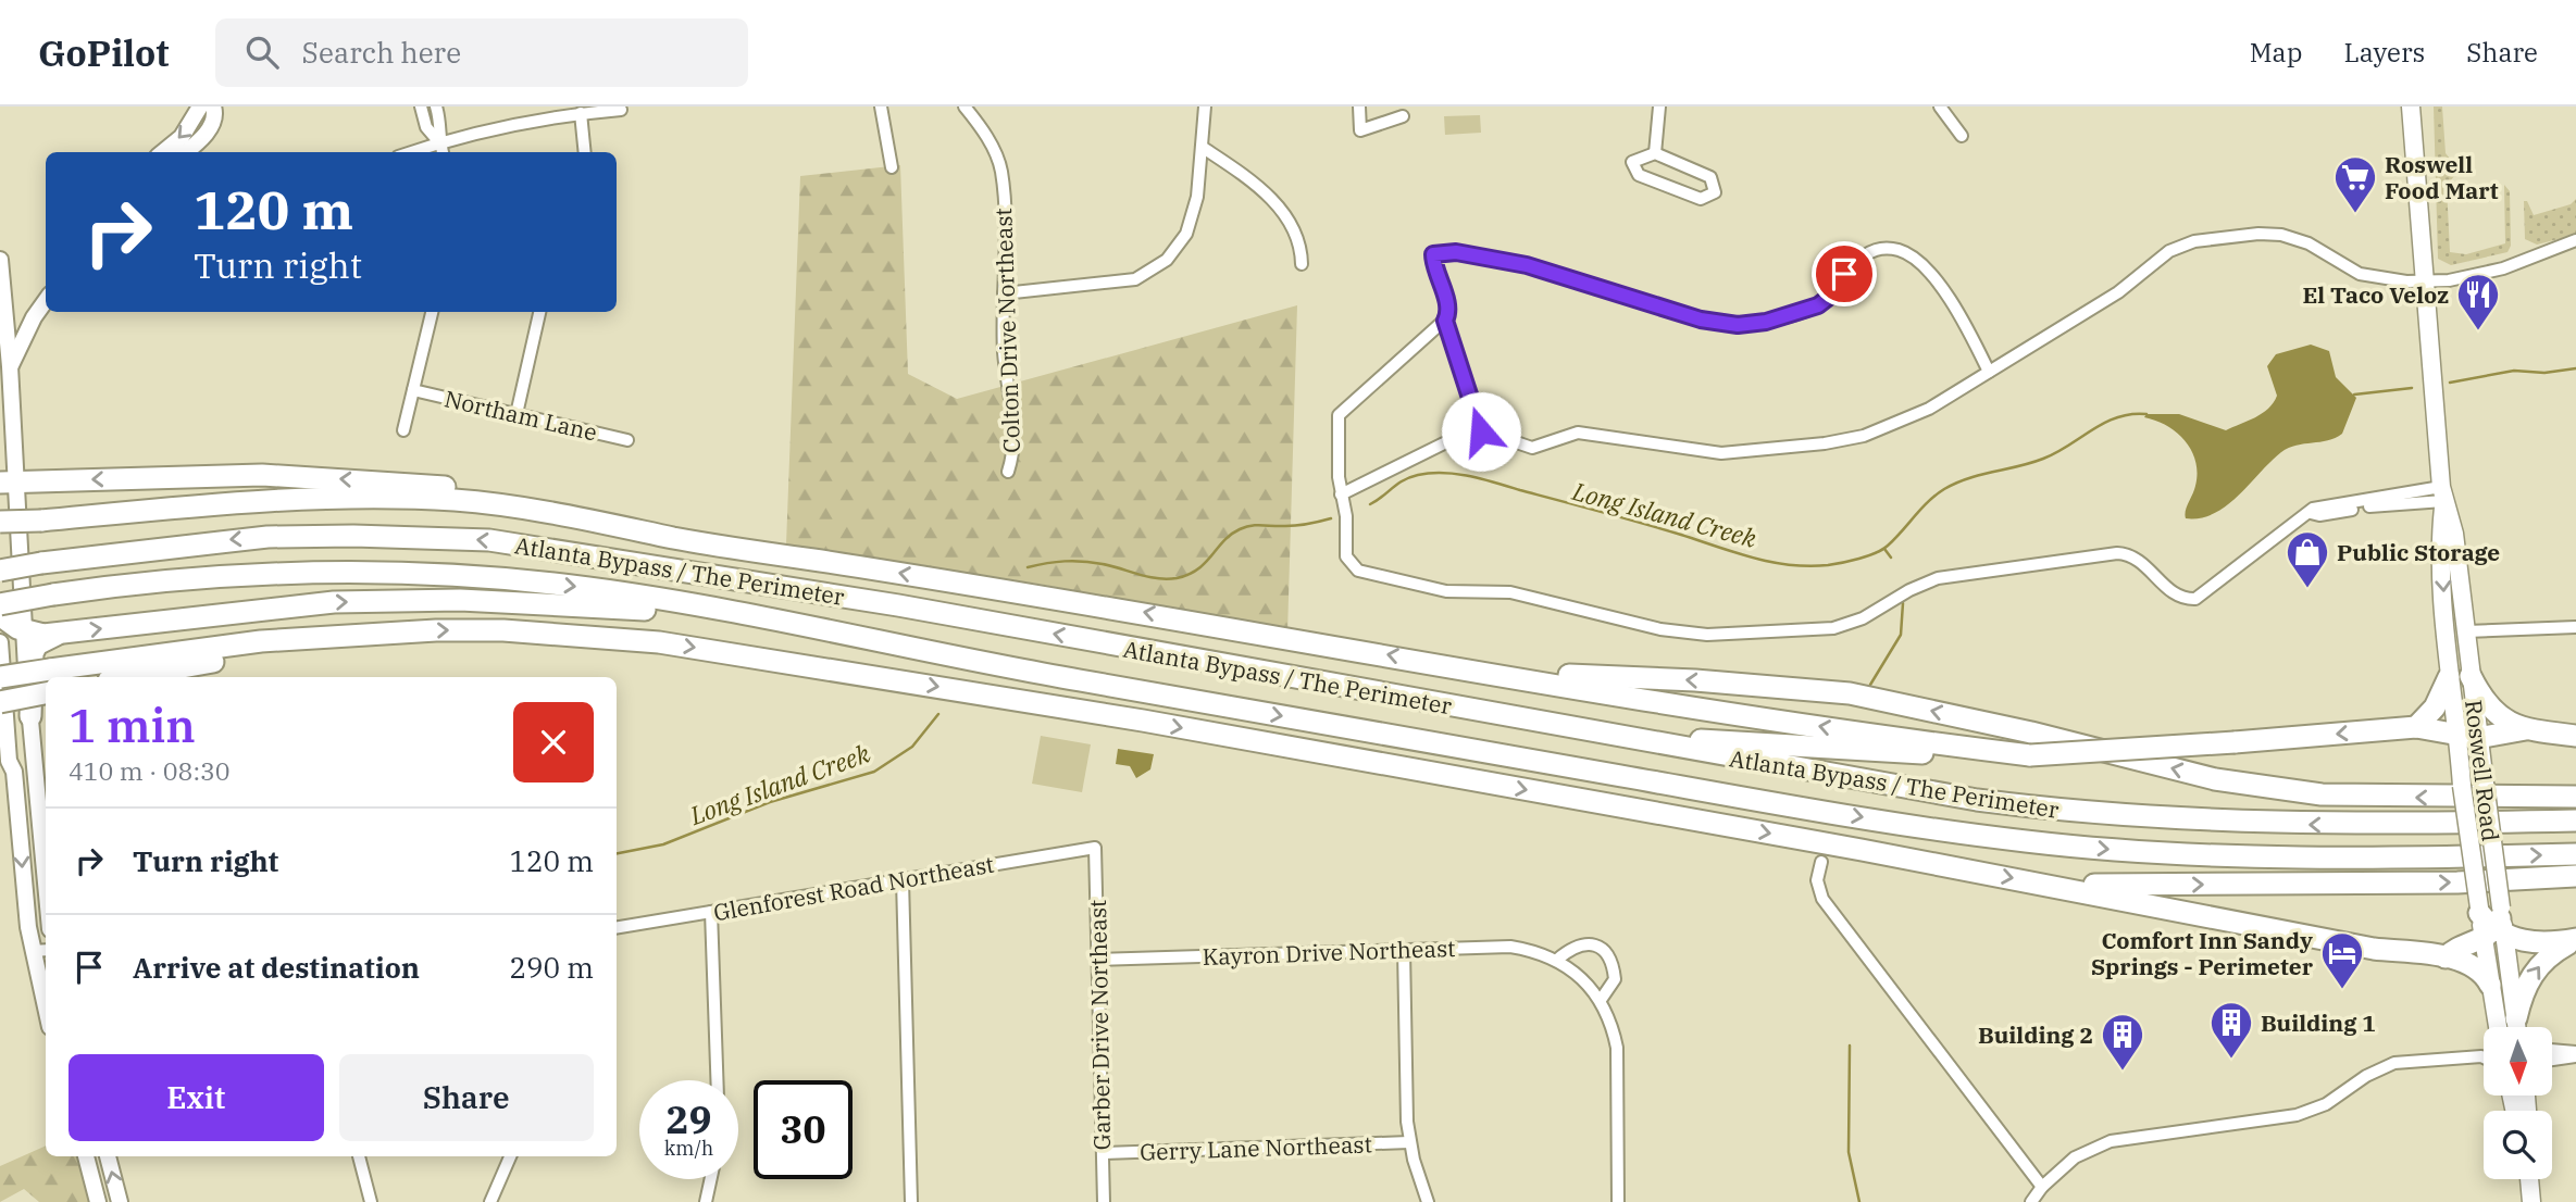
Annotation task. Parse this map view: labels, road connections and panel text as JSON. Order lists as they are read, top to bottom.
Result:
{
  "streets": {
    "highway": ["Atlanta Bypass / The Perimeter"],
    "main road": ["Roswell Road"],
    "street": [
      "Colton Drive Northeast",
      "Northam Lane",
      "Glenforest Road Northeast",
      "Kayron Drive Northeast",
      "Garber Drive Northeast",
      "Gerry Lane Northeast"
    ]
  },
  "crossings": [
    ["Glenforest Road Northeast", "Garber Drive Northeast"],
    ["Kayron Drive Northeast", "Garber Drive Northeast"],
    ["Garber Drive Northeast", "Gerry Lane Northeast"]
  ],
  "water": ["Long Island Creek"],
  "places": {
    "supermarket": ["Roswell Food Mart"],
    "restaurant": ["El Taco Veloz"],
    "shop": ["Public Storage"],
    "hotel": ["Comfort Inn Sandy Springs - Perimeter"],
    "building": ["Building 1", "Building 2"]
  },
  "north": "bottom",
  "page": {
    "header": "GoPilot",
    "search": "Search here",
    "nav": ["Map", "Layers", "Share"],
    "turn": ["120 m", "Turn right"],
    "heading": ["1 min", "410 m · 08:30"],
    "list": [
      {
        "name": "Turn right",
        "value": "120 m"
      },
      {
        "name": "Arrive at destination",
        "value": "290 m"
      }
    ],
    "buttons": ["Exit", "Share"],
    "speed": "29 km/h",
    "limit": "30"
  }
}
